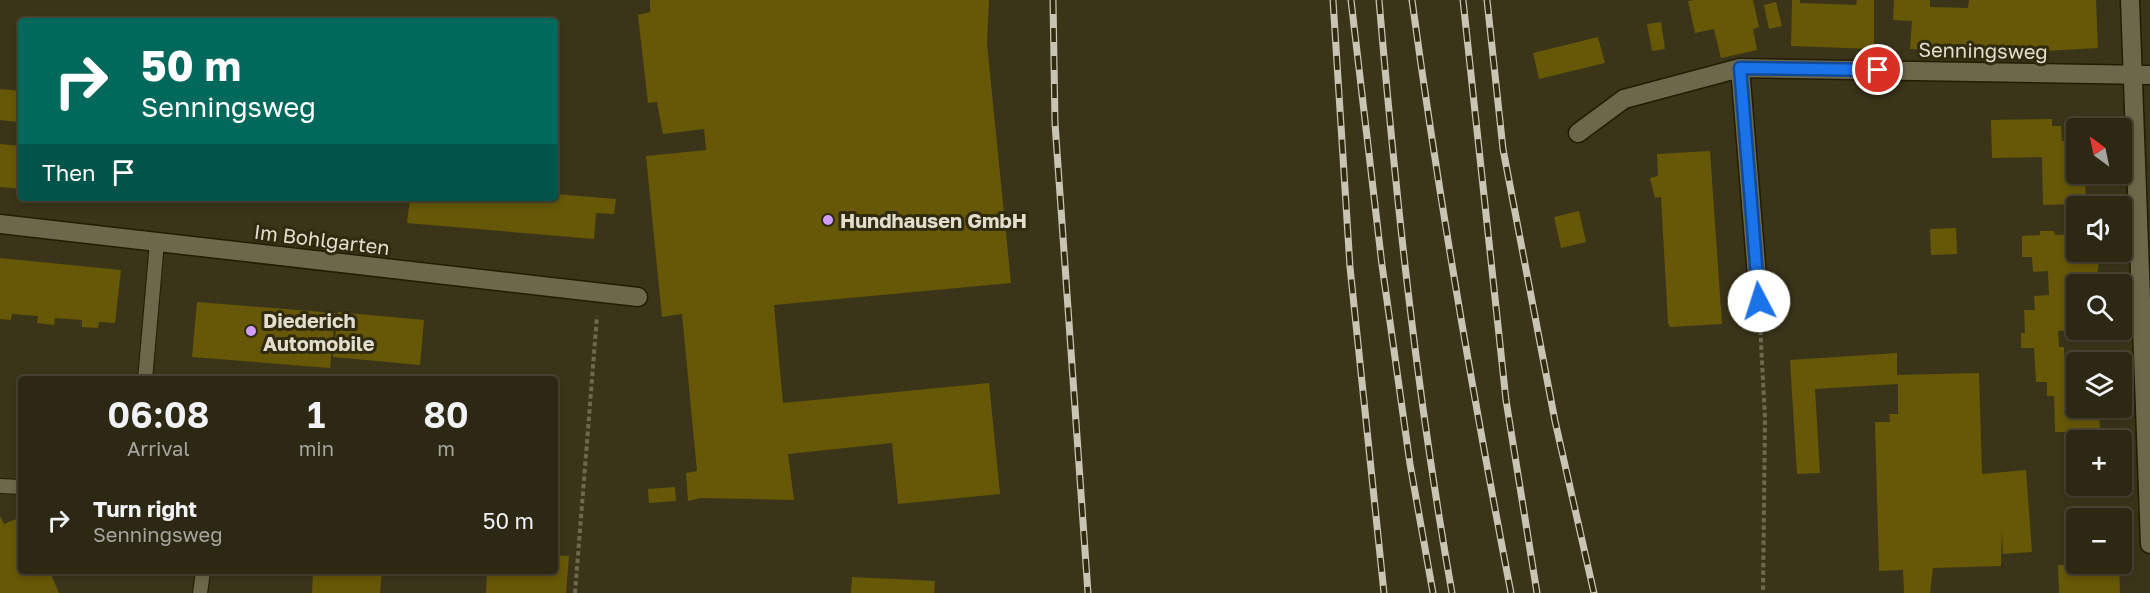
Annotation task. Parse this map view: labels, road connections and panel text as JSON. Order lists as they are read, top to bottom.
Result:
{
  "streets": {
    "street": ["Senningsweg", "Im Bohlgarten"]
  },
  "places": ["Hundhausen GmbH", "Diederich Automobile"],
  "north": "top left",
  "page": {
    "turn": ["50 m", "Senningsweg"],
    "map_buttons": ["+", "−"],
    "then": "Then",
    "eta": [
      "06:08",
      "Arrival",
      "1",
      "min",
      "80",
      "m"
    ],
    "list": [
      {
        "name": "Turn right",
        "note": "Senningsweg",
        "value": "50 m"
      }
    ]
  }
}
